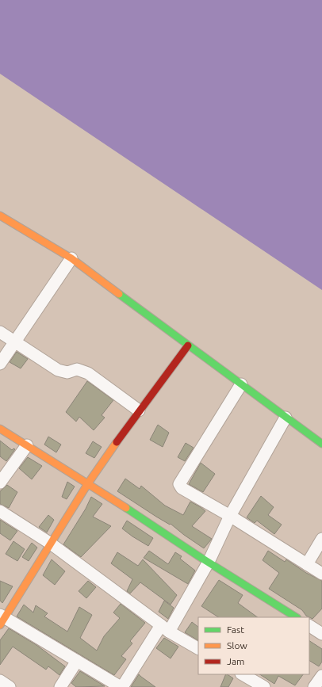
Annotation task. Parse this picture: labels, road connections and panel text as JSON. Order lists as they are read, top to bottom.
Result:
{
  "legend": ["Fast", "Slow", "Jam"]
}
